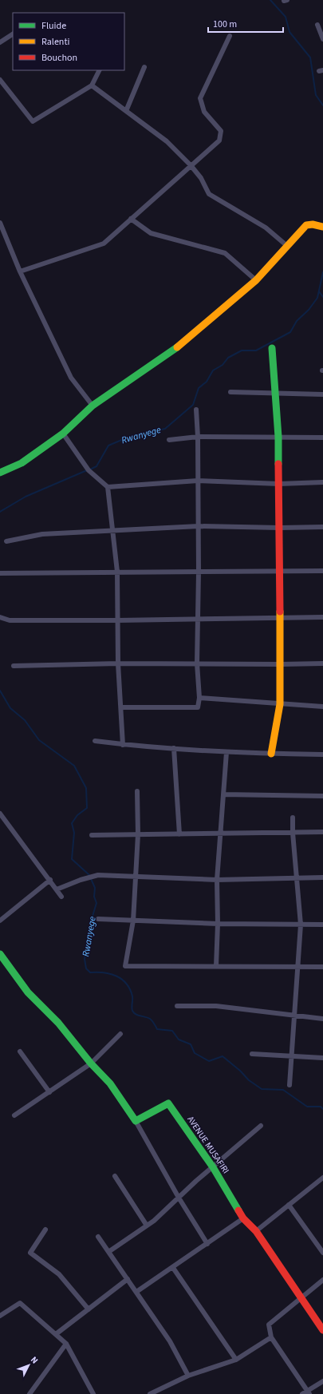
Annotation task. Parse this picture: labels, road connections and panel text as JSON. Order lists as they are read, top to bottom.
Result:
{
  "streets": {
    "street": ["AVENUE MUSAFIRI"]
  },
  "water": ["Rwanyege"],
  "legend": ["Fluide", "Ralenti", "Bouchon"],
  "scale_bar": "100 m",
  "north": "top right"
}
